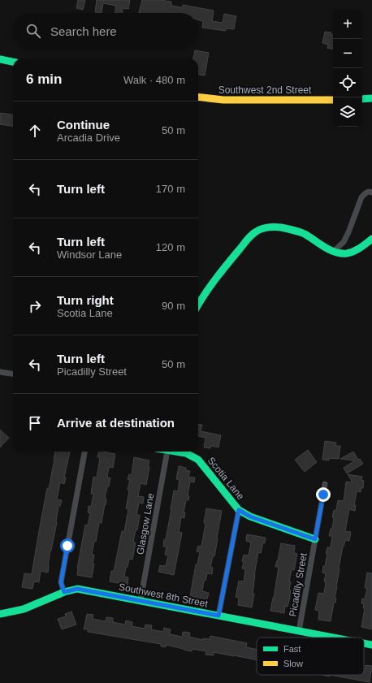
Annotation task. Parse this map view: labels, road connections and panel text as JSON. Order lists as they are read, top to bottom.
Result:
{
  "streets": {
    "street": [
      "Southwest 2nd Street",
      "Scotia Lane",
      "Glasgow Lane",
      "Picadilly Street",
      "Southwest 8th Street"
    ]
  },
  "crossings": [
    ["Scotia Lane", "Picadilly Street"],
    ["Glasgow Lane", "Southwest 8th Street"],
    ["Picadilly Street", "Southwest 8th Street"]
  ],
  "legend": ["Fast", "Slow"],
  "page": {
    "map_buttons": ["+", "−"],
    "search": "Search here",
    "heading": ["6 min", "Walk · 480 m"],
    "list": [
      ["Continue", "Arcadia Drive", "50 m"],
      ["Turn left", "170 m"],
      ["Turn left", "Windsor Lane", "120 m"],
      ["Turn right", "Scotia Lane", "90 m"],
      ["Turn left", "Picadilly Street", "50 m"],
      "Arrive at destination"
    ]
  }
}
